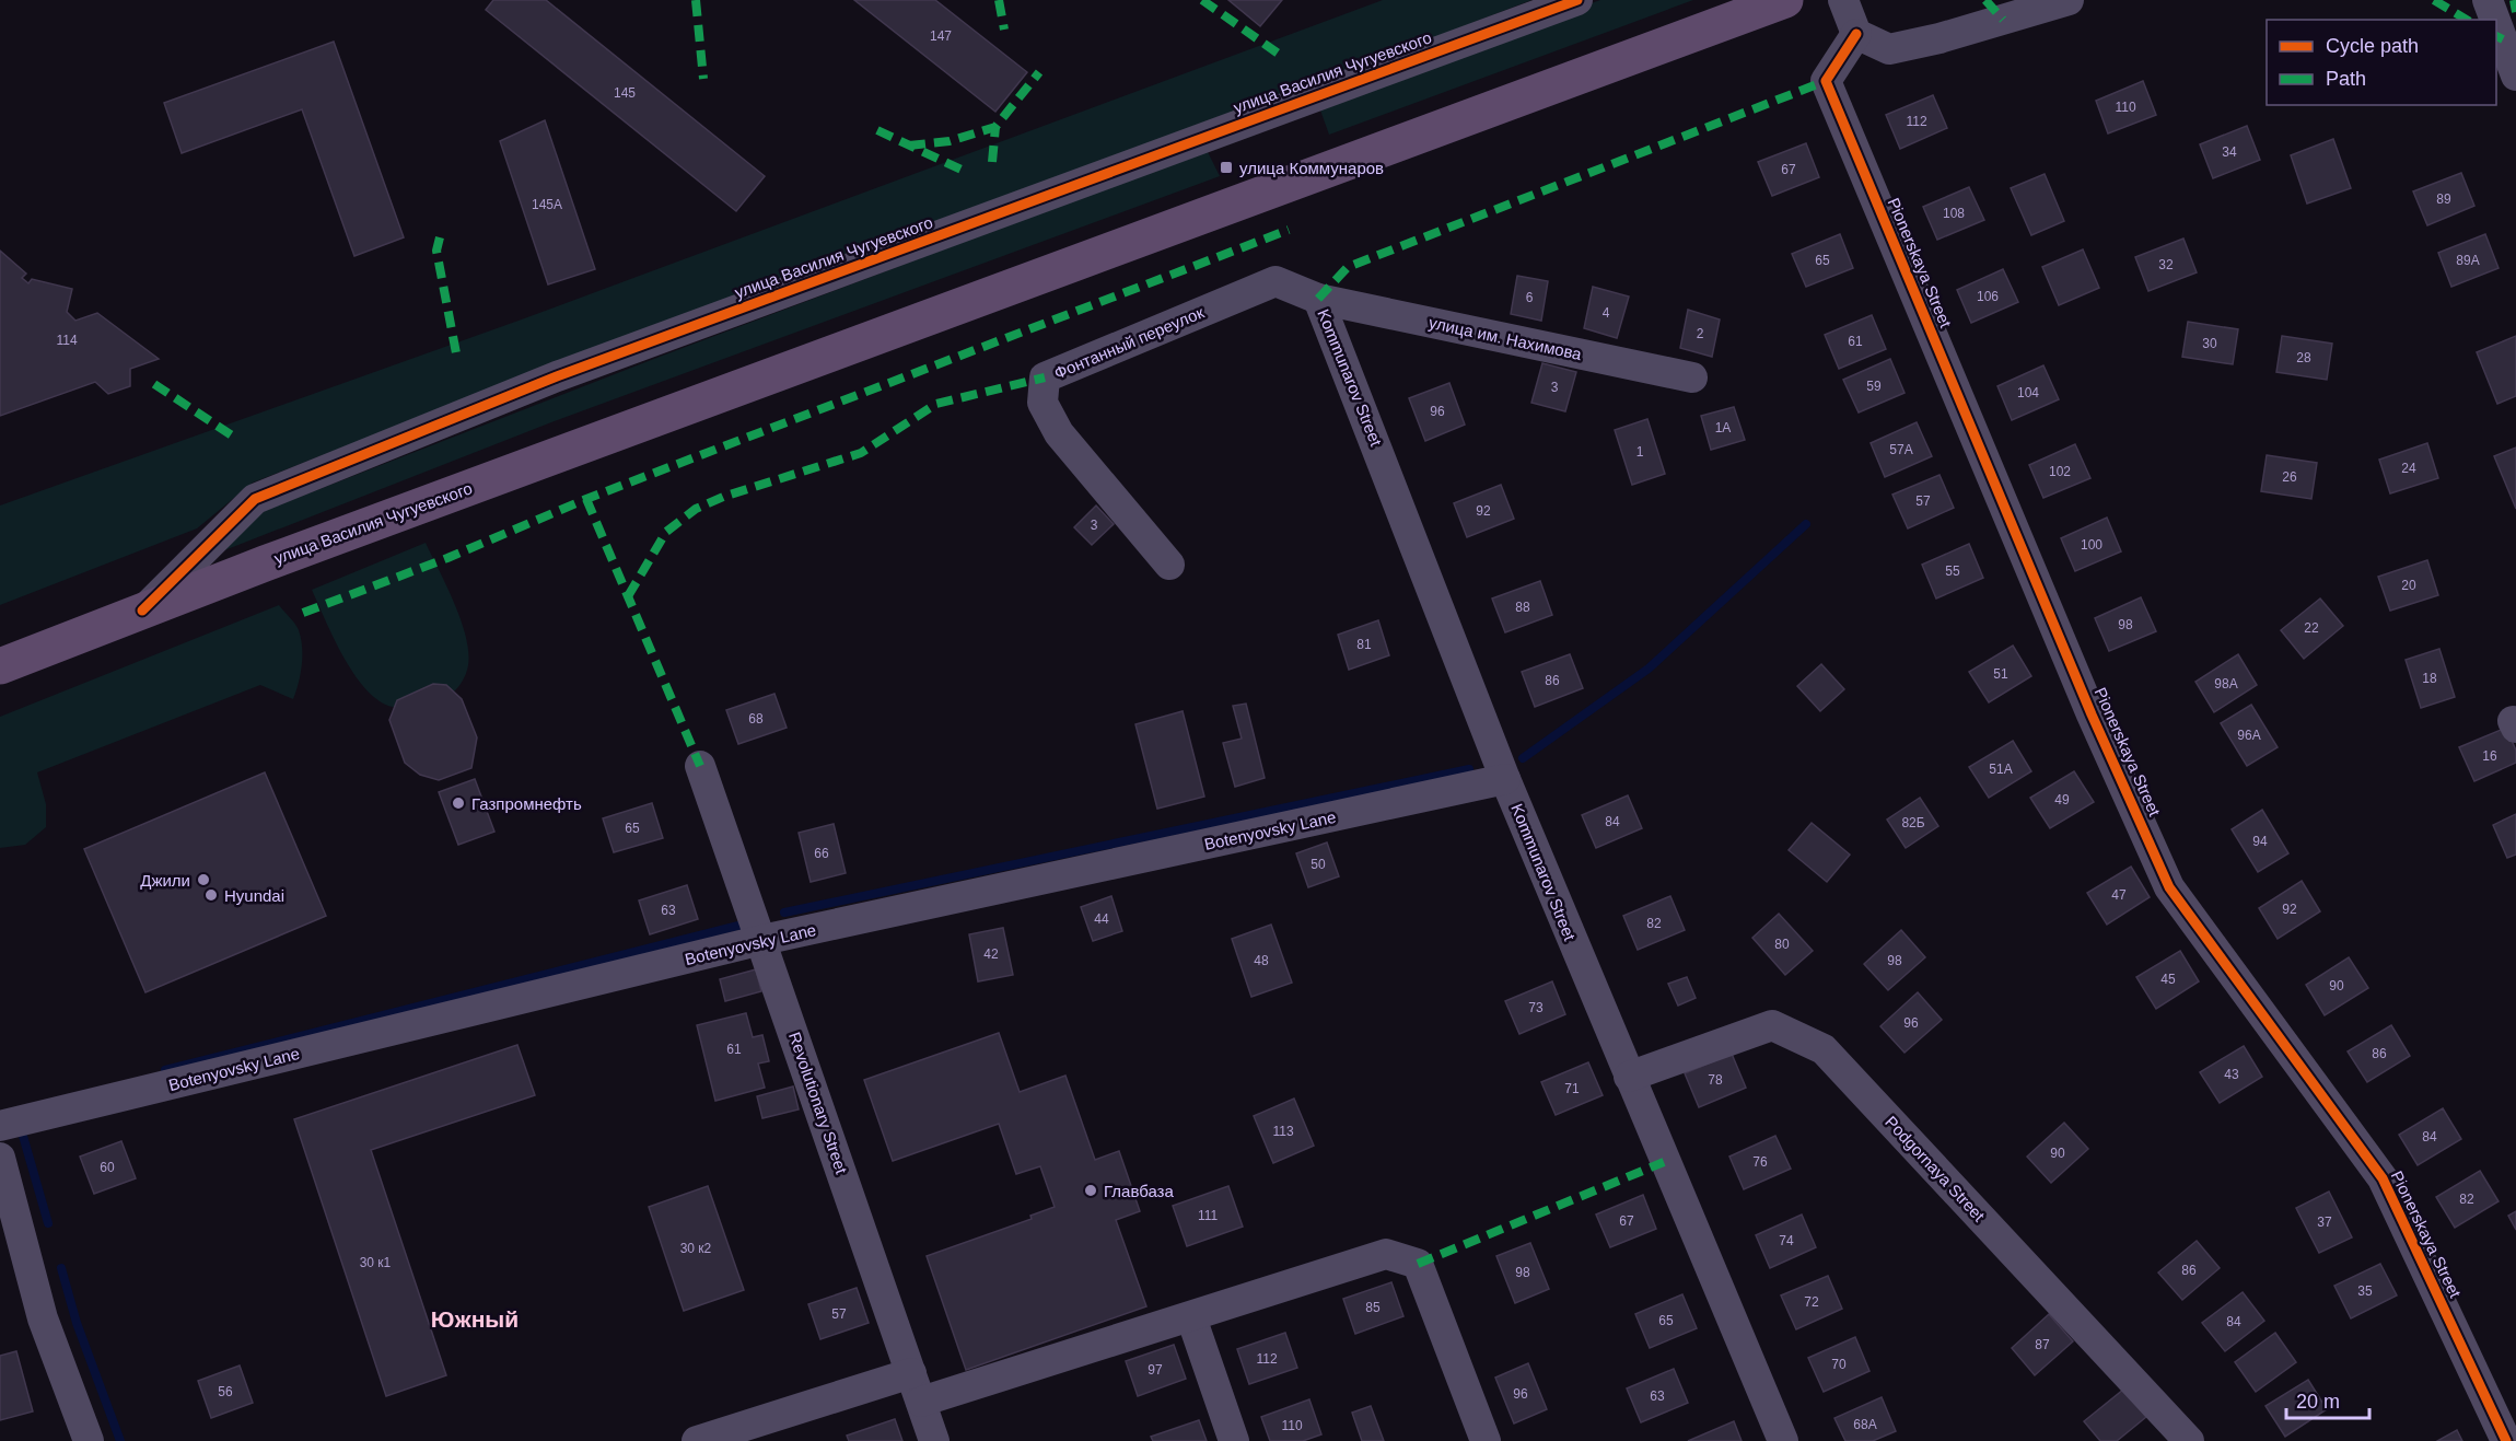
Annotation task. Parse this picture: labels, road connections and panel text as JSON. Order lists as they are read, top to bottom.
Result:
{
  "streets": {
    "main road": ["улица Василия Чугуевского"],
    "street": [
      "Pionerskaya Street",
      "улица им. Нахимова",
      "Фонтанный переулок",
      "Kommunarov Street",
      "Botenyovsky Lane",
      "Revolutionary Street",
      "Podgornaya Street"
    ]
  },
  "crossings": [
    ["улица им. Нахимова", "Фонтанный переулок"],
    ["улица им. Нахимова", "Kommunarov Street"],
    ["Фонтанный переулок", "Kommunarov Street"],
    ["Kommunarov Street", "Botenyovsky Lane"],
    ["Kommunarov Street", "Podgornaya Street"],
    ["Botenyovsky Lane", "Revolutionary Street"]
  ],
  "districts": ["Южный"],
  "places": {
    "transit": ["улица Коммунаров"],
    "other": [
      "Газпромнефть",
      "Джили",
      "Hyundai",
      "Главбаза"
    ]
  },
  "house_numbers": [
    "147",
    "145",
    "110",
    "112",
    "34",
    "67",
    "89",
    "145А",
    "108",
    "65",
    "89А",
    "32",
    "106",
    "6",
    "4",
    "2",
    "114",
    "61",
    "30",
    "28",
    "59",
    "3",
    "104",
    "96",
    "1А",
    "57А",
    "1",
    "24",
    "102",
    "26",
    "57",
    "92",
    "3",
    "100",
    "55",
    "20",
    "88",
    "98",
    "22",
    "81",
    "51",
    "18",
    "86",
    "98А",
    "68",
    "96А",
    "16",
    "51А",
    "49",
    "84",
    "82Б",
    "65",
    "94",
    "66",
    "50",
    "47",
    "92",
    "63",
    "44",
    "82",
    "80",
    "42",
    "48",
    "98",
    "45",
    "90",
    "73",
    "96",
    "61",
    "86",
    "43",
    "78",
    "71",
    "113",
    "84",
    "90",
    "76",
    "60",
    "82",
    "111",
    "67",
    "37",
    "74",
    "30 к2",
    "30 к1",
    "86",
    "98",
    "35",
    "72",
    "85",
    "57",
    "65",
    "84",
    "87",
    "112",
    "70",
    "97",
    "56",
    "96",
    "63",
    "68А",
    "110"
  ],
  "legend": ["Cycle path", "Path"],
  "scale_bar": "20 m"
}
